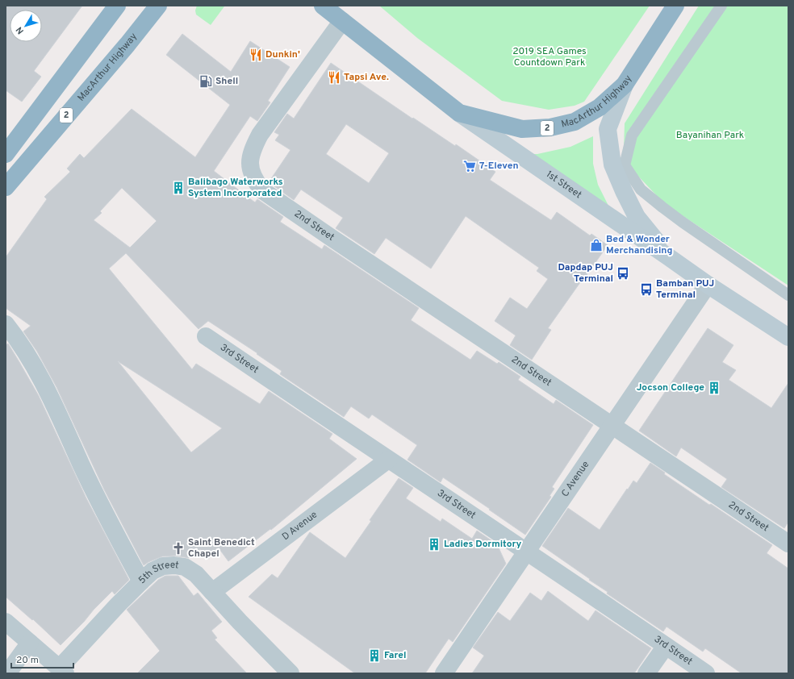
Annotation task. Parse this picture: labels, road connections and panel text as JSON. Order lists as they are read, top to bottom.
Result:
{
  "streets": {
    "highway": ["MacArthur Highway", "2"],
    "main road": ["1st Street"],
    "street": [
      "2nd Street",
      "3rd Street",
      "C Avenue",
      "D Avenue",
      "5th Street"
    ]
  },
  "crossings": [
    ["MacArthur Highway", "1st Street"],
    ["MacArthur Highway", "2nd Street"],
    ["1st Street", "C Avenue"],
    ["2nd Street", "C Avenue"],
    ["3rd Street", "C Avenue"],
    ["3rd Street", "D Avenue"],
    ["D Avenue", "5th Street"]
  ],
  "parks": ["2019 SEA Games Countdown Park", "Bayanihan Park"],
  "places": {
    "restaurant": ["Dunkin'", "Tapsi Ave."],
    "fuel station": ["Shell"],
    "supermarket": ["7-Eleven"],
    "building": [
      "Balibago Waterworks System Incorporated",
      "Jocson College",
      "Ladies Dormitory",
      "Farel"
    ],
    "shop": ["Bed & Wonder Merchandising"],
    "bus stop": ["Dapdap PUJ Terminal", "Bamban PUJ Terminal"],
    "church": ["Saint Benedict Chapel"]
  },
  "scale_bar": "20 m",
  "north": "bottom left"
}
